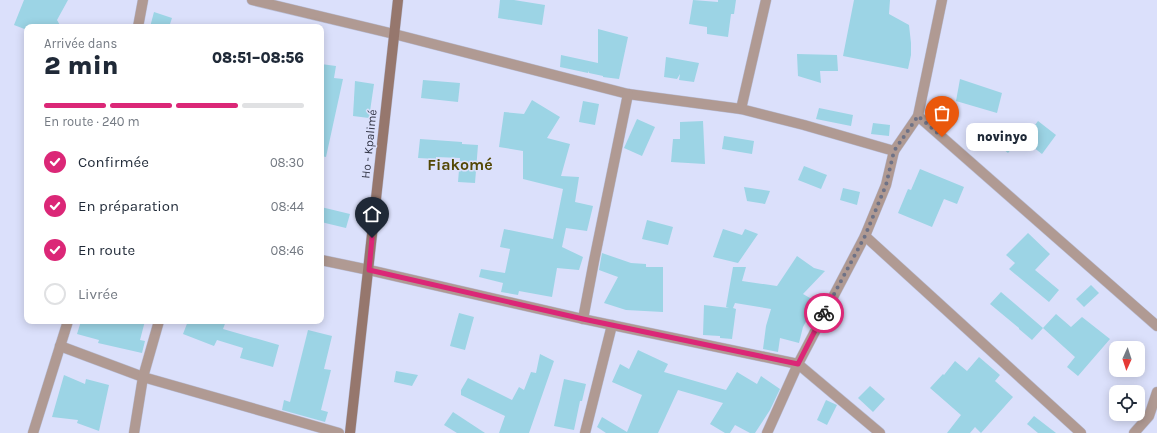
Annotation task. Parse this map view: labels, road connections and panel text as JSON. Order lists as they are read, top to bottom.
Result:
{
  "streets": {
    "main road": ["Ho - Kpalimé"]
  },
  "districts": ["Fiakomé"],
  "places": ["novinyo"],
  "north": "bottom",
  "page": {
    "heading": ["2 min", "Arrivée dans", "08:51–08:56"],
    "bar": "En route · 240 m",
    "bubble": "novinyo",
    "list": [
      ["Confirmée", "08:30"],
      ["En préparation", "08:44"],
      ["En route", "08:46"],
      "Livrée"
    ]
  }
}
